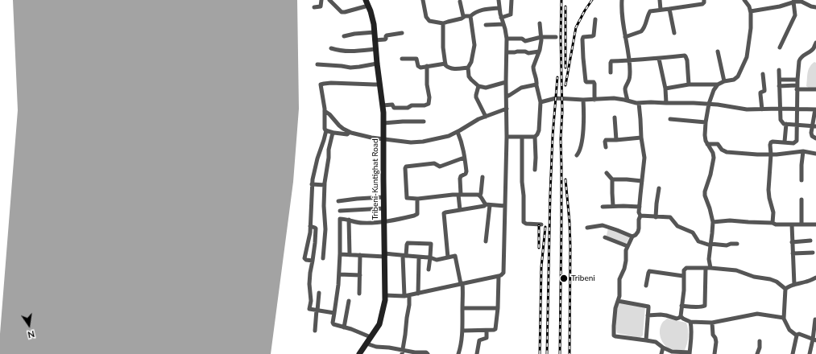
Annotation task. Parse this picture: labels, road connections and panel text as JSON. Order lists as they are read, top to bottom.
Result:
{
  "streets": {
    "main road": ["Tribeni-Kuntighat Road"]
  },
  "places": ["Tribeni"],
  "north": "bottom"
}
